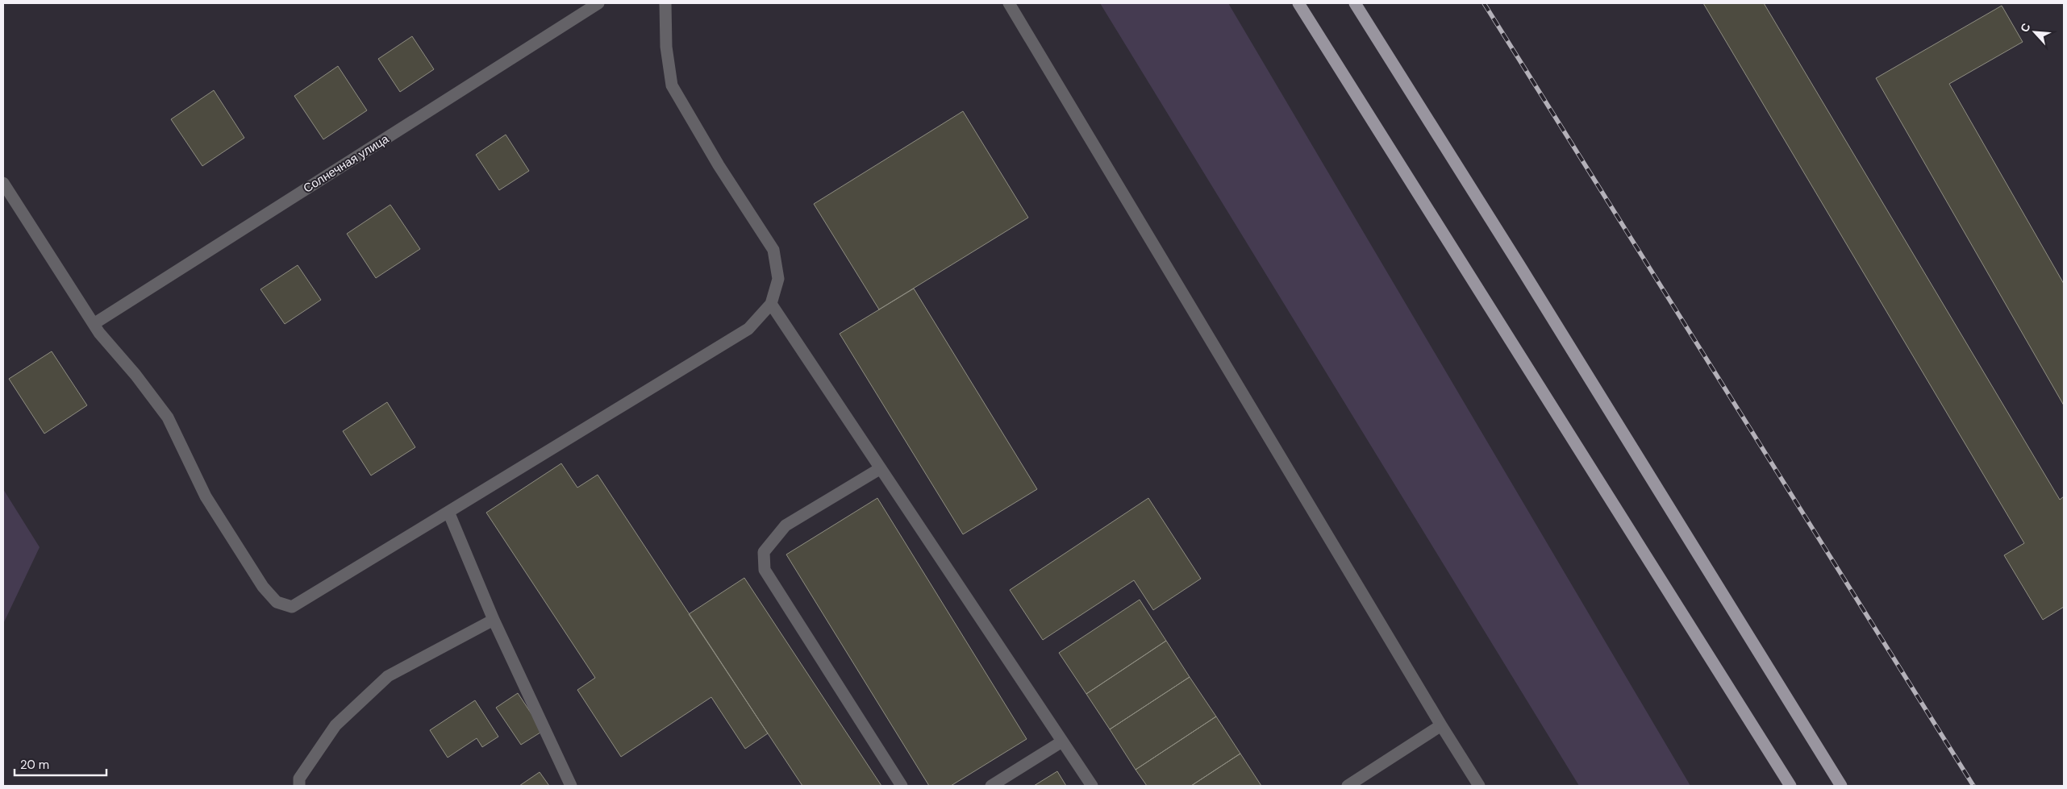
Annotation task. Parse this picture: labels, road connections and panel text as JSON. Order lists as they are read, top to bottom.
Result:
{
  "streets": {
    "street": ["Солнечная улица"]
  },
  "scale_bar": "20 m",
  "north": "top left"
}
